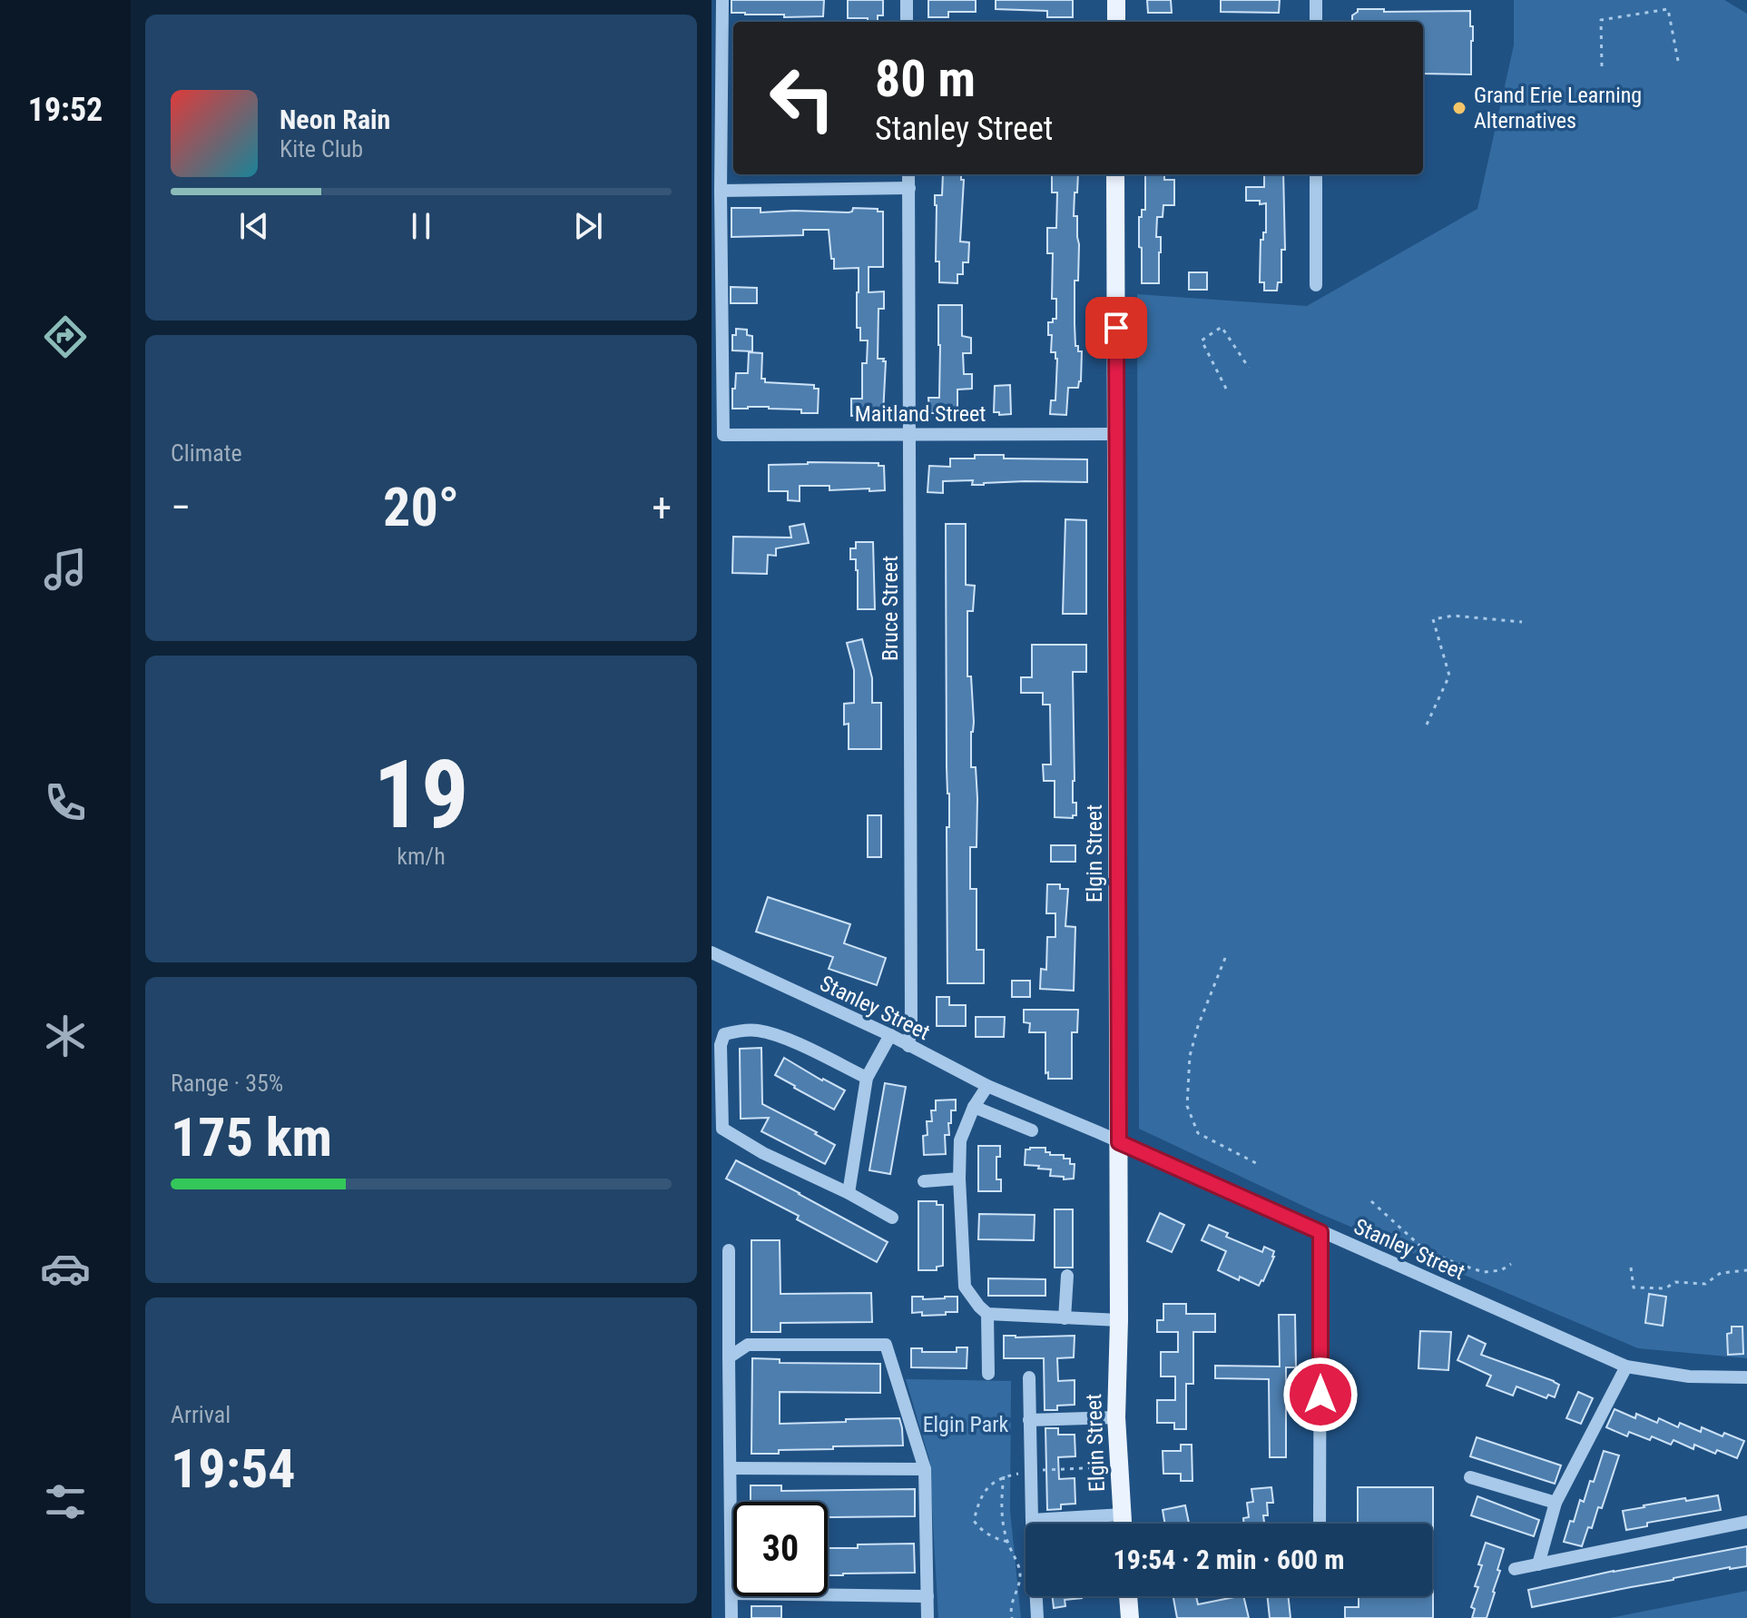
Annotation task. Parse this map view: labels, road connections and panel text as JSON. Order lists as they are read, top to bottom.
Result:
{
  "streets": {
    "main road": ["Elgin Street"],
    "street": ["Maitland Street", "Bruce Street", "Stanley Street"]
  },
  "crossings": [
    ["Maitland Street", "Bruce Street"],
    ["Maitland Street", "Elgin Street"],
    ["Bruce Street", "Stanley Street"],
    ["Elgin Street", "Stanley Street"]
  ],
  "parks": ["Elgin Park"],
  "places": ["Grand Erie Learning Alternatives"],
  "page": {
    "tabs": "19:52",
    "turn": ["80 m", "Stanley Street"],
    "song": ["Neon Rain", "Kite Club"],
    "tile": [
      "Climate",
      ["19", "km/h"],
      ["Range · 35%", "175 km"],
      ["Arrival", "19:54"]
    ],
    "heat": ["−", "20°", "+"],
    "limit": "30",
    "trip": "19:54 · 2 min · 600 m"
  }
}
